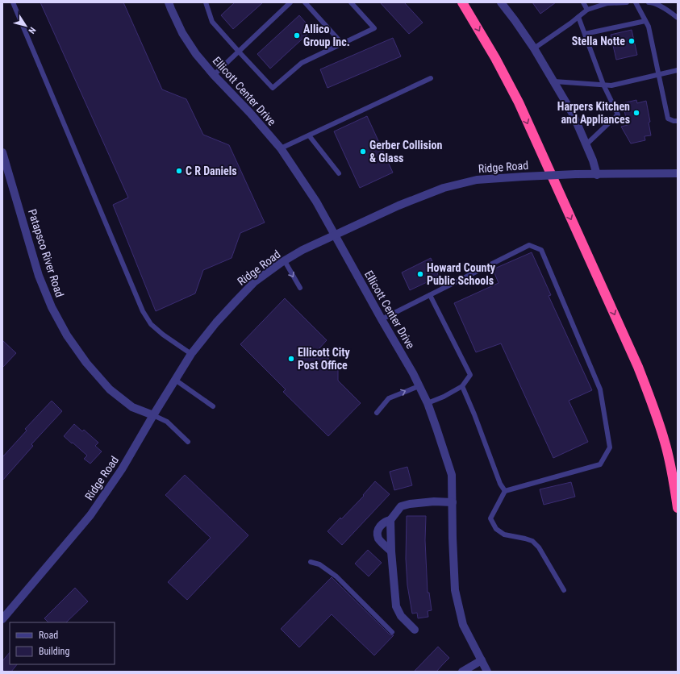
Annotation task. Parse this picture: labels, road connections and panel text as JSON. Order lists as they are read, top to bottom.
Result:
{
  "streets": {
    "street": ["Ellicott Center Drive", "Ridge Road", "Patapsco River Road"]
  },
  "crossings": [
    ["Ellicott Center Drive", "Ridge Road"],
    ["Ridge Road", "Patapsco River Road"]
  ],
  "places": [
    "Allico Group Inc.",
    "Stella Notte",
    "Harpers Kitchen and Appliances",
    "Gerber Collision & Glass",
    "C R Daniels",
    "Howard County Public Schools",
    "Ellicott City Post Office"
  ],
  "legend": ["Road", "Building"],
  "north": "bottom right"
}
